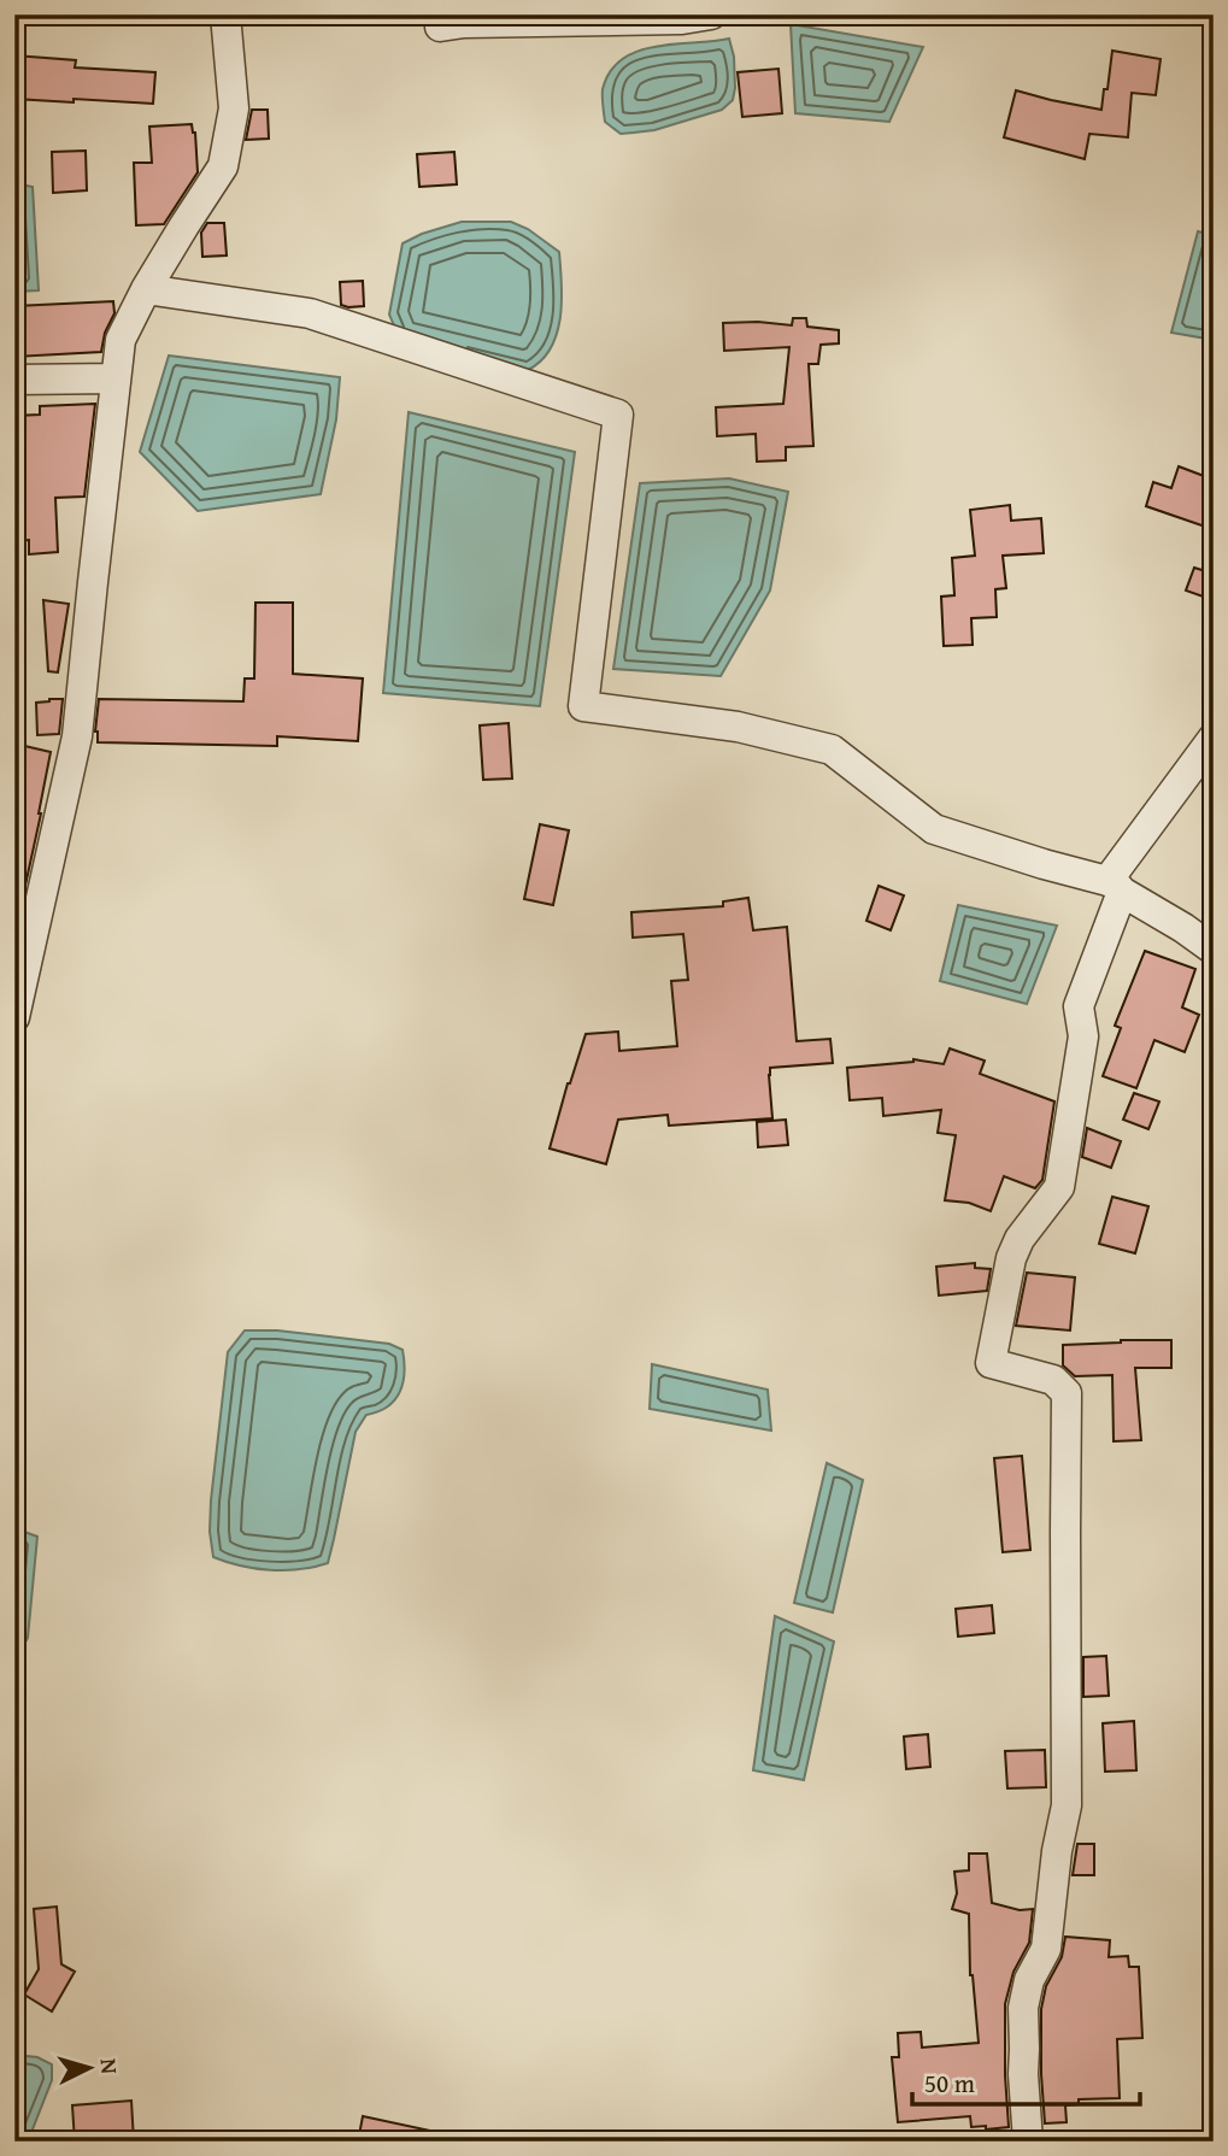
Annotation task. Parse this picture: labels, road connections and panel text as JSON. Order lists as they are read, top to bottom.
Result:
{
  "scale_bar": "50 m",
  "north": "right"
}
